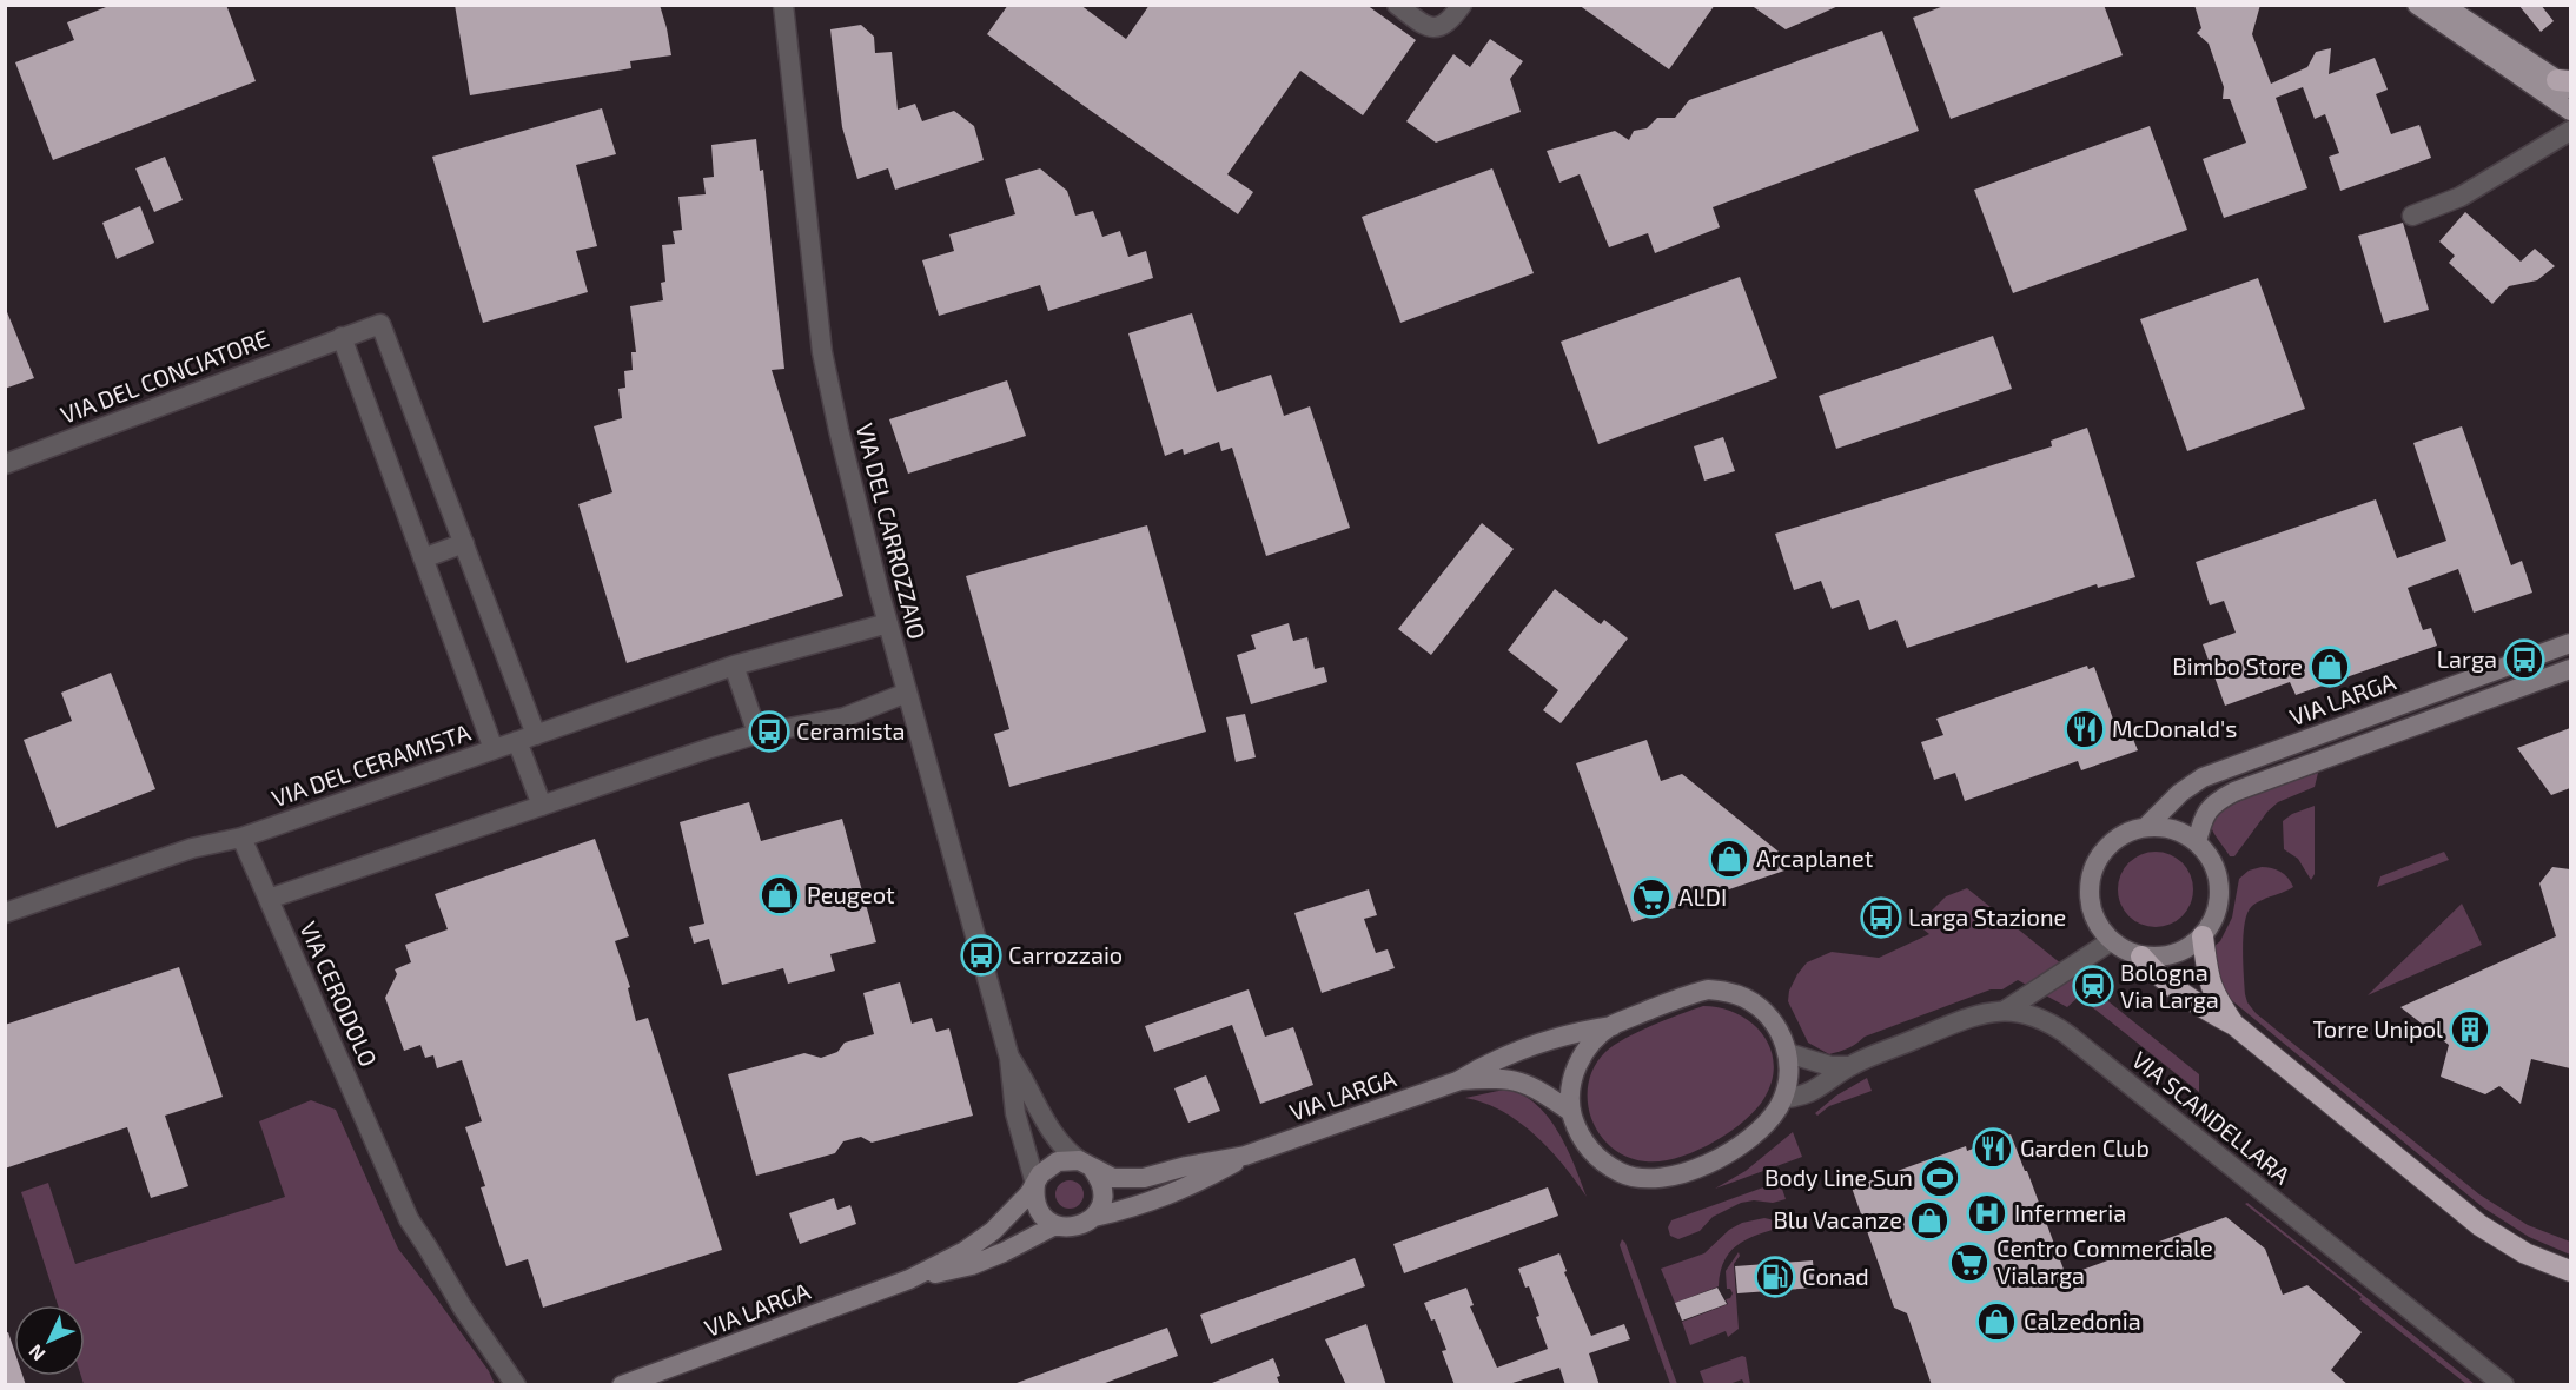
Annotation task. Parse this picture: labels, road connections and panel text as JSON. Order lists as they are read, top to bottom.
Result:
{
  "streets": {
    "main road": ["VIA LARGA"],
    "street": [
      "VIA DEL CONCIATORE",
      "VIA DEL CARROZZAIO",
      "VIA DEL CERAMISTA",
      "VIA CERODOLO",
      "VIA SCANDELLARA"
    ]
  },
  "crossings": [
    ["VIA DEL CARROZZAIO", "VIA LARGA"],
    ["VIA DEL CARROZZAIO", "VIA DEL CERAMISTA"],
    ["VIA LARGA", "VIA SCANDELLARA"],
    ["VIA DEL CERAMISTA", "VIA CERODOLO"]
  ],
  "places": {
    "bus stop": [
      "Larga",
      "Ceramista",
      "Larga Stazione",
      "Carrozzaio"
    ],
    "shop": [
      "Bimbo Store",
      "Arcaplanet",
      "Peugeot",
      "Blu Vacanze",
      "Calzedonia"
    ],
    "restaurant": ["McDonald's", "Garden Club"],
    "supermarket": ["ALDI", "Centro Commerciale Vialarga"],
    "station": ["Bologna Via Larga"],
    "building": ["Torre Unipol"],
    "sports": ["Body Line Sun"],
    "hospital": ["Infermeria"],
    "fuel station": ["Conad"]
  },
  "north": "bottom left"
}
